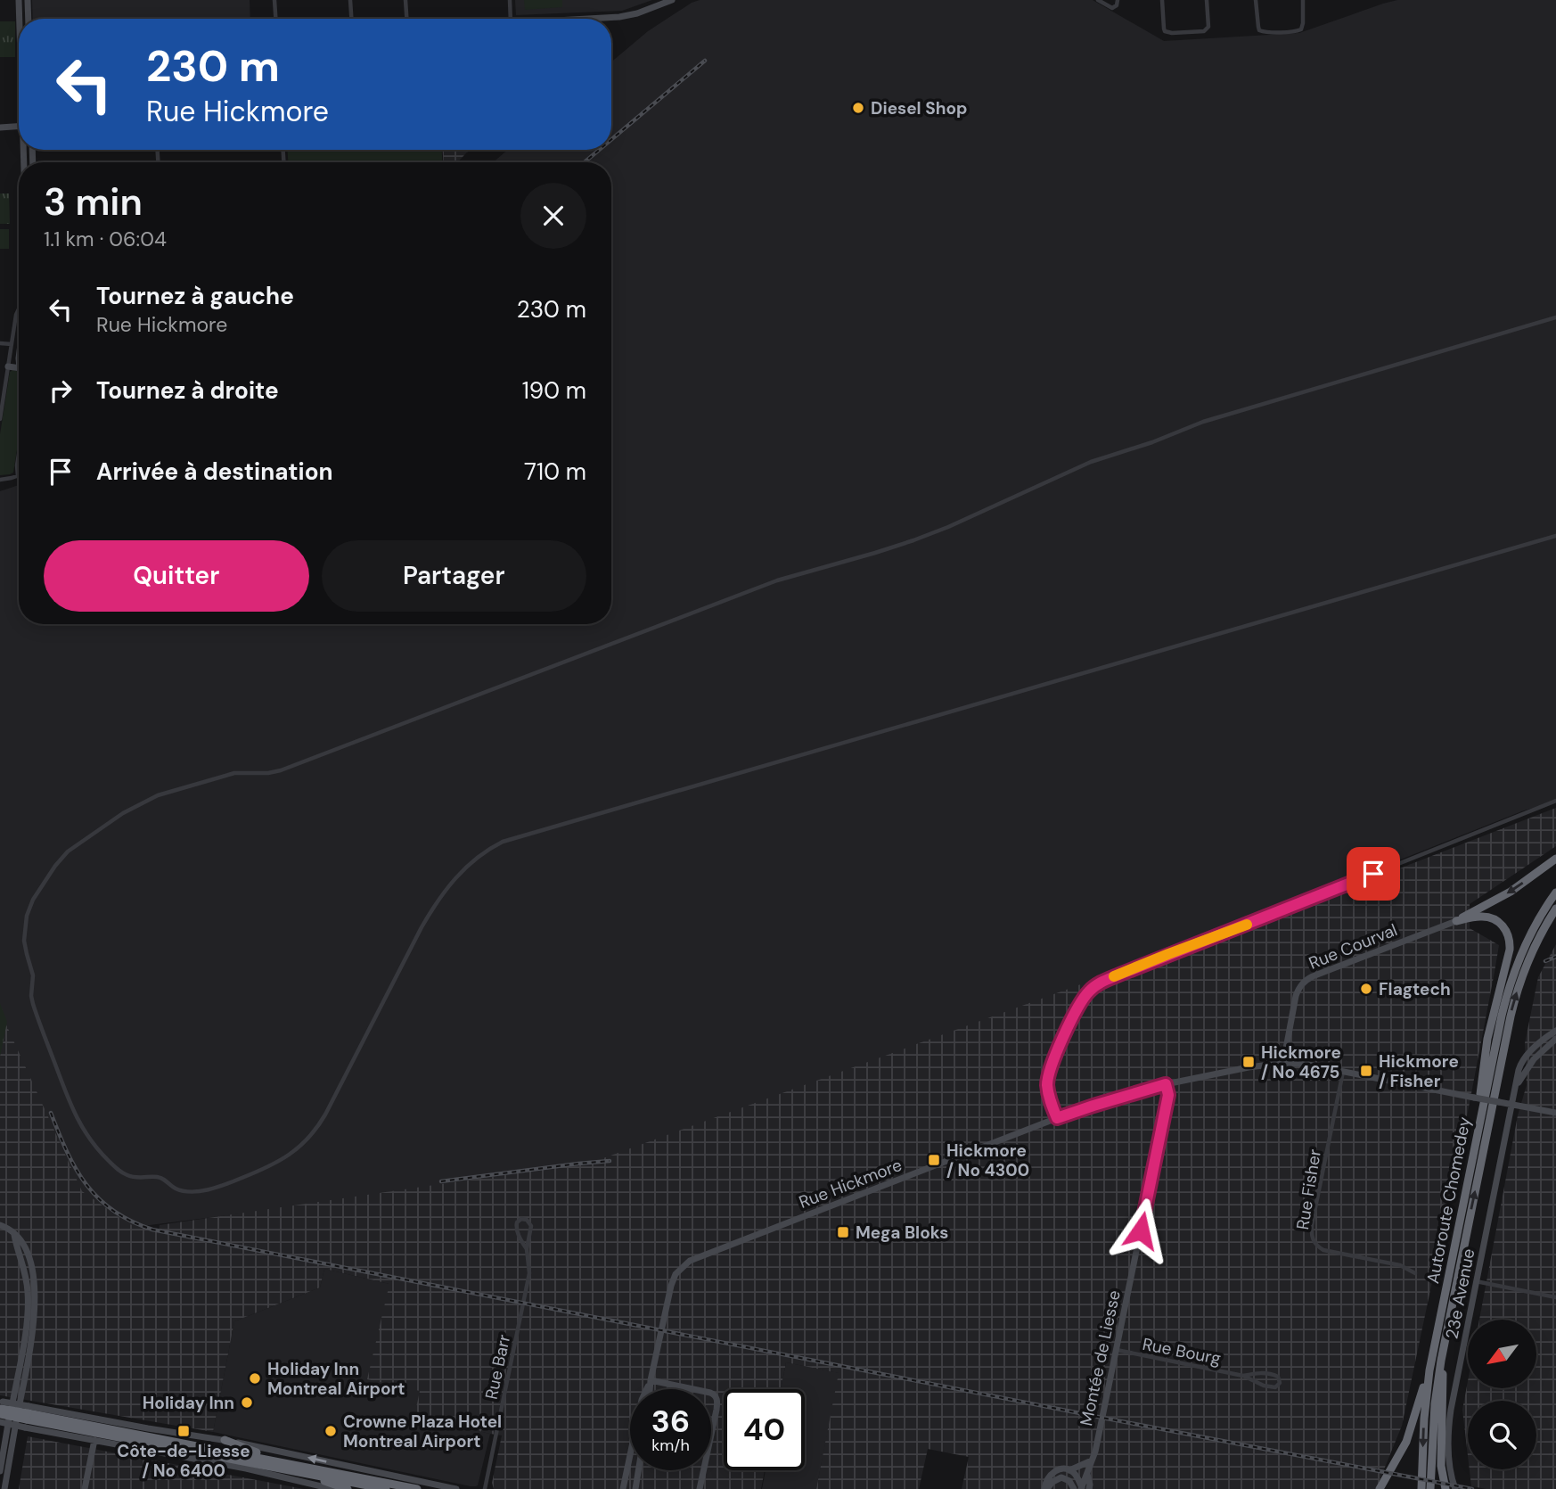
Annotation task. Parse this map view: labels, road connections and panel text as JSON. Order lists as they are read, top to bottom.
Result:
{
  "streets": {
    "highway": ["Autoroute Chomedey"],
    "street": [
      "Rue Courval",
      "Rue Hickmore",
      "Rue Fisher",
      "23e Avenue",
      "Rue Bourg",
      "Montée de Liesse",
      "Rue Barr"
    ]
  },
  "crossings": [
    ["Rue Courval", "Rue Hickmore"],
    ["Rue Hickmore", "Rue Fisher"],
    ["Rue Hickmore", "23e Avenue"],
    ["Rue Hickmore", "Montée de Liesse"],
    ["Rue Bourg", "Montée de Liesse"]
  ],
  "places": {
    "other": [
      "Diesel Shop",
      "Flagtech",
      "Holiday Inn Montreal Airport",
      "Holiday Inn",
      "Crowne Plaza Hotel Montreal Airport"
    ],
    "transit": [
      "Hickmore / No 4675",
      "Hickmore / Fisher",
      "Hickmore / No 4300",
      "Mega Bloks",
      "Côte-de-Liesse / No 6400"
    ]
  },
  "north": "bottom left",
  "page": {
    "turn": ["230 m", "Rue Hickmore"],
    "heading": ["3 min", "1.1 km · 06:04"],
    "list": [
      {
        "name": "Tournez à gauche",
        "note": "Rue Hickmore",
        "value": "230 m"
      },
      {
        "name": "Tournez à droite",
        "value": "190 m"
      },
      {
        "name": "Arrivée à destination",
        "value": "710 m"
      }
    ],
    "buttons": ["Quitter", "Partager"],
    "speed": "36 km/h",
    "limit": "40"
  }
}
